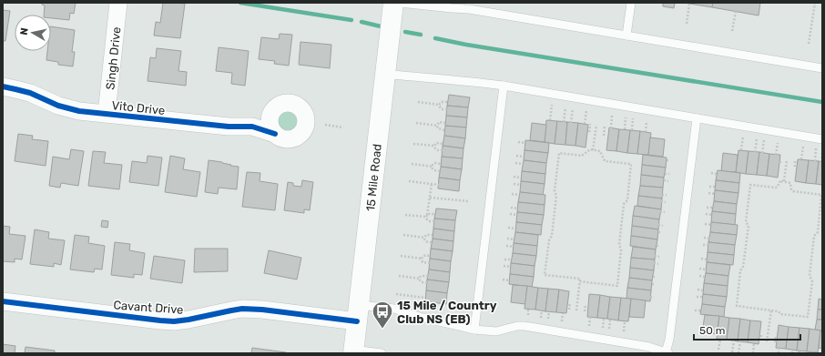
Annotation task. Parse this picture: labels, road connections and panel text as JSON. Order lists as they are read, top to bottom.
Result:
{
  "streets": {
    "main road": ["15 Mile Road"],
    "street": ["Singh Drive", "Vito Drive", "Cavant Drive"]
  },
  "crossings": [
    ["Singh Drive", "Vito Drive"],
    ["15 Mile Road", "Cavant Drive"]
  ],
  "places": {
    "bus stop": ["15 Mile / Country Club NS (EB)"]
  },
  "scale_bar": "50 m",
  "north": "left"
}
